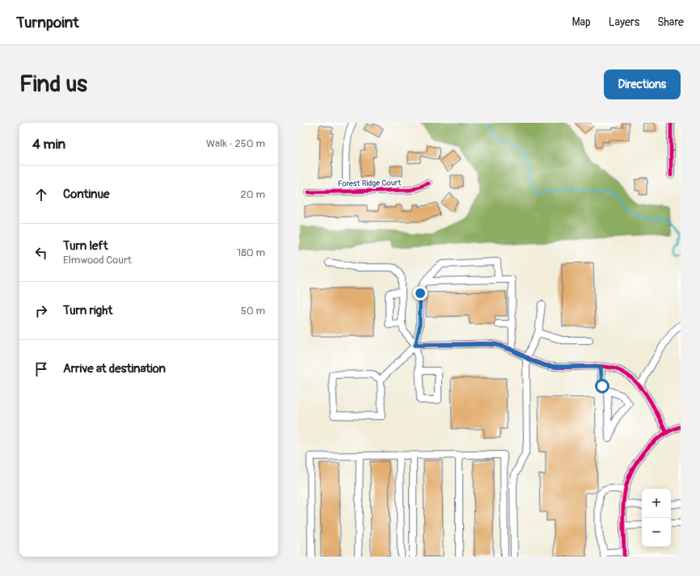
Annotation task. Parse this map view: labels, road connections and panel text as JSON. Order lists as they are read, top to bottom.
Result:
{
  "streets": {
    "street": ["Forest Ridge Court"]
  },
  "page": {
    "header": "Turnpoint",
    "nav": ["Map", "Layers", "Share"],
    "buttons": "Directions",
    "title": "Find us",
    "heading": ["4 min", "Walk · 250 m"],
    "list": [
      ["Continue", "20 m"],
      ["Turn left", "Elmwood Court", "180 m"],
      ["Turn right", "50 m"],
      "Arrive at destination"
    ],
    "map_buttons": ["+", "−"]
  }
}
